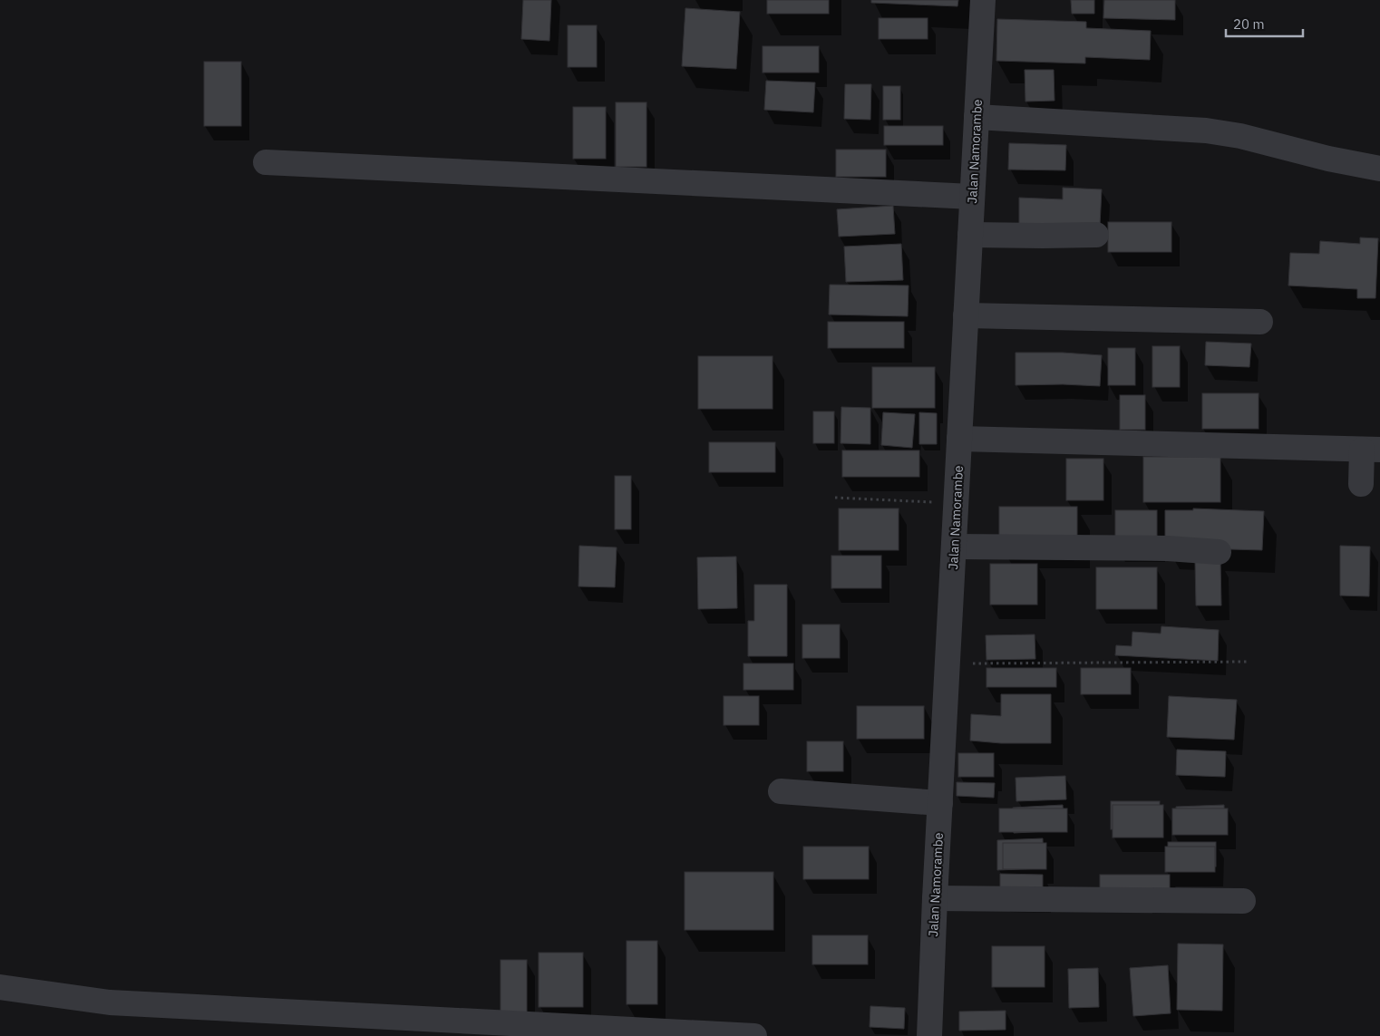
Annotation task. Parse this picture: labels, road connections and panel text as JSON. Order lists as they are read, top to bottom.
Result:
{
  "streets": {
    "street": ["Jalan Namorambe"]
  },
  "scale_bar": "20 m"
}
